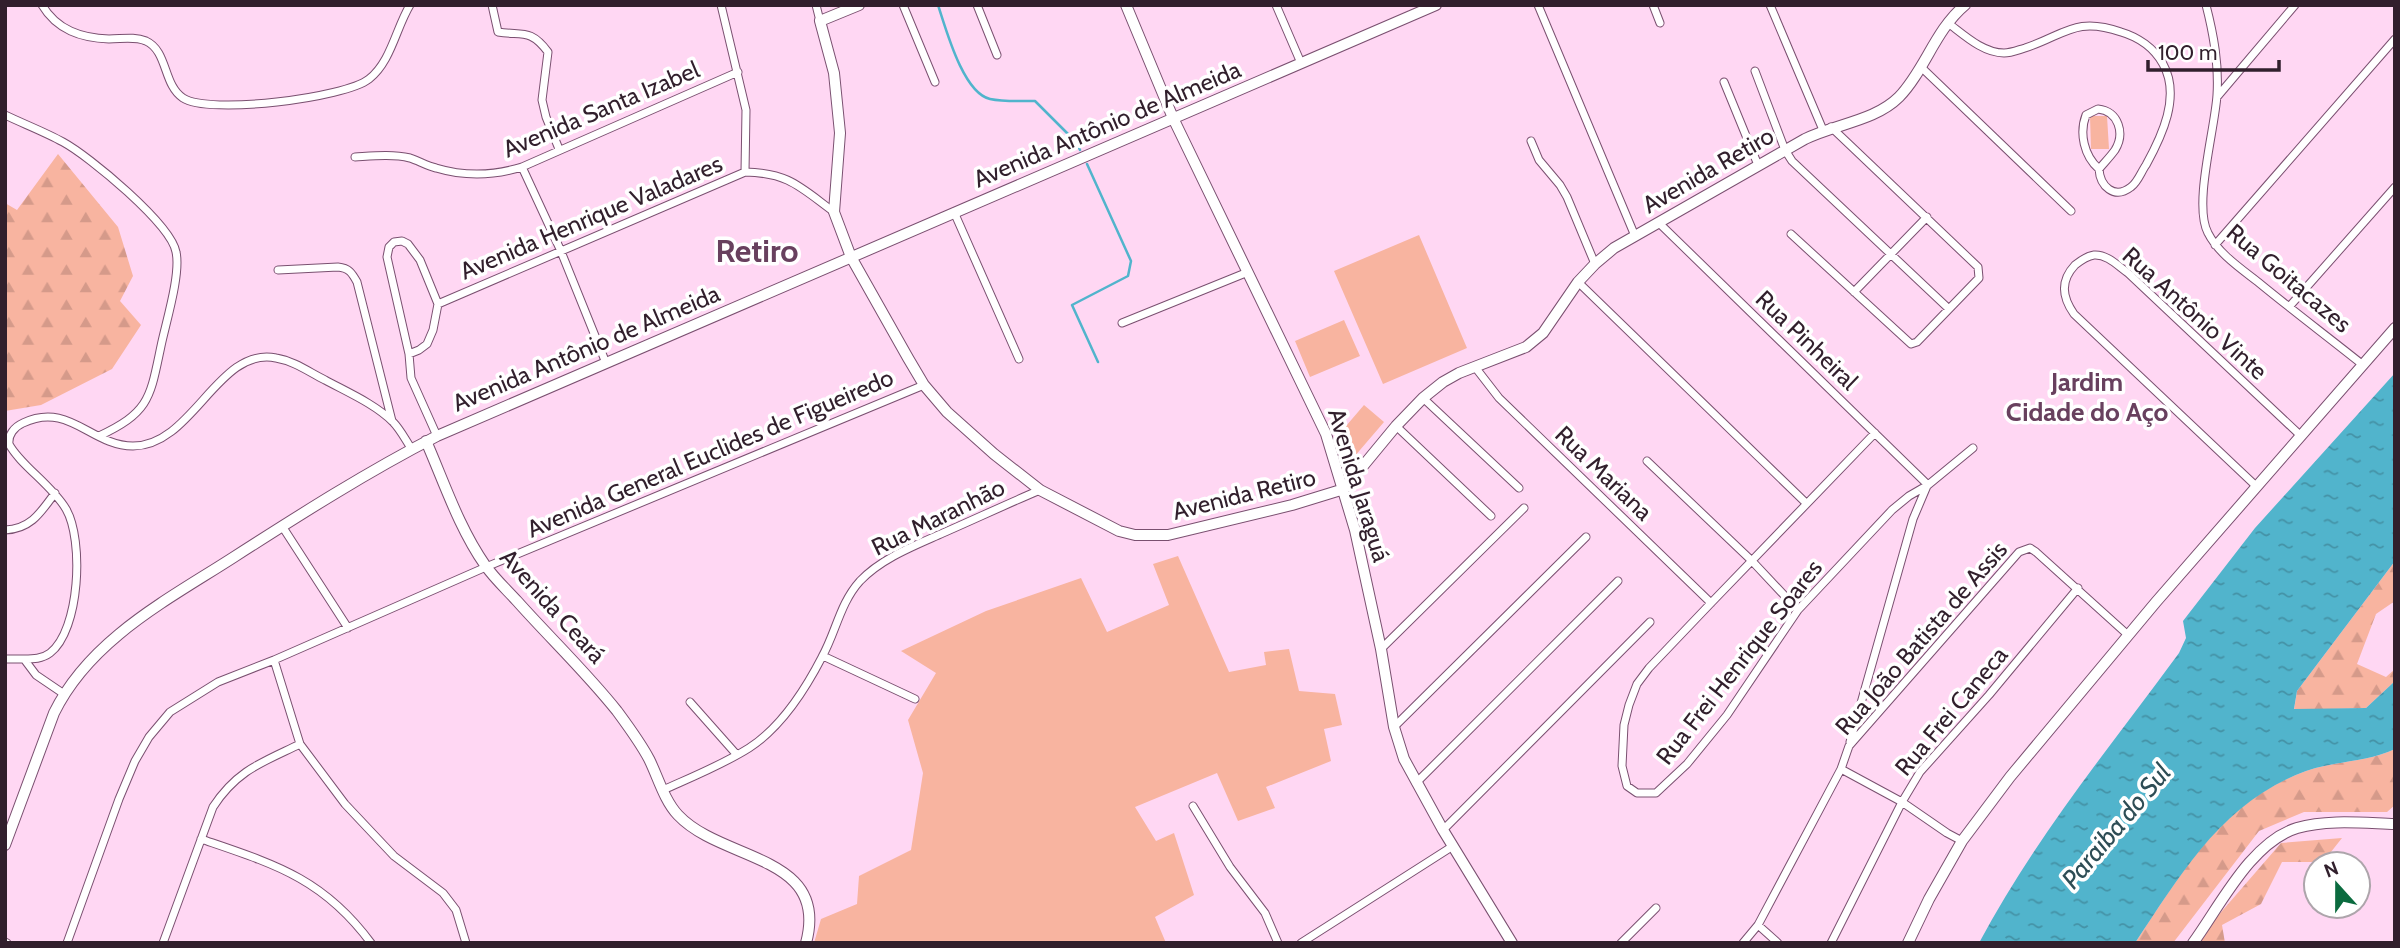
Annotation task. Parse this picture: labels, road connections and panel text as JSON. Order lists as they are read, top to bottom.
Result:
{
  "streets": {
    "street": [
      "Avenida Santa Izabel",
      "Avenida Antônio de Almeida",
      "Avenida Retiro",
      "Avenida Henrique Valadares",
      "Rua Goitacazes",
      "Rua Antônio Vinte",
      "Rua Pinheiral",
      "Avenida General Euclides de Figueiredo",
      "Rua Mariana",
      "Avenida Jaraguá",
      "Rua Maranhão",
      "Avenida Ceará",
      "Rua João Batista de Assis",
      "Rua Frei Henrique Soares",
      "Rua Frei Caneca"
    ]
  },
  "crossings": [
    ["Avenida Antônio de Almeida", "Avenida Retiro"],
    ["Avenida Antônio de Almeida", "Avenida Jaraguá"],
    ["Avenida Antônio de Almeida", "Avenida Ceará"],
    ["Avenida Retiro", "Avenida Henrique Valadares"],
    ["Avenida Retiro", "Rua Pinheiral"],
    ["Avenida Retiro", "Avenida General Euclides de Figueiredo"],
    ["Avenida Retiro", "Rua Mariana"],
    ["Avenida Retiro", "Avenida Jaraguá"],
    ["Avenida Retiro", "Rua Maranhão"],
    ["Rua Pinheiral", "Rua Frei Henrique Soares"],
    ["Avenida General Euclides de Figueiredo", "Avenida Ceará"],
    ["Rua Mariana", "Rua Frei Henrique Soares"],
    ["Rua Maranhão", "Avenida Ceará"],
    ["Rua João Batista de Assis", "Rua Frei Caneca"]
  ],
  "districts": ["Retiro", "Jardim Cidade do Aço"],
  "water": ["Paraiba do Sul"],
  "scale_bar": "100 m",
  "north": "top"
}
